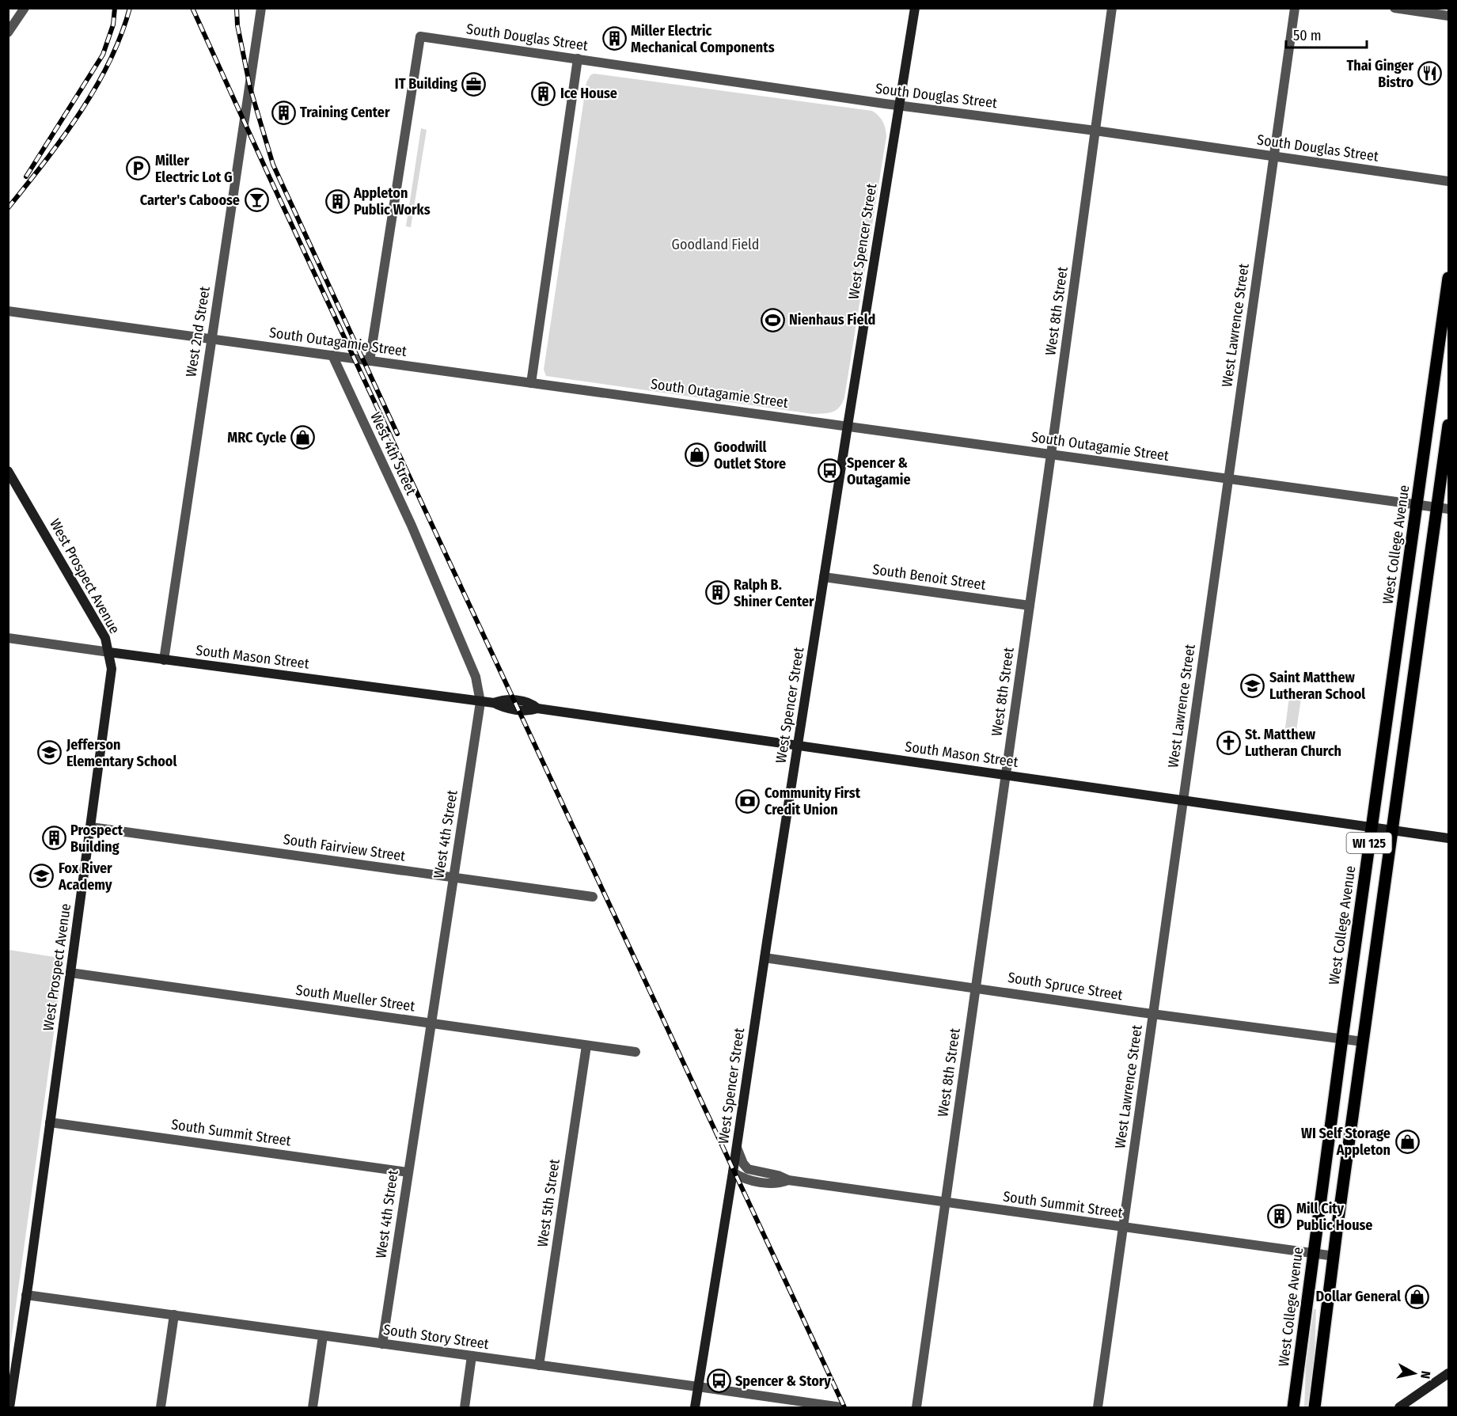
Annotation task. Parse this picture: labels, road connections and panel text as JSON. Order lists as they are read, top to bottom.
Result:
{
  "streets": {
    "main road": [
      "West Spencer Street",
      "West College Avenue",
      "West Prospect Avenue",
      "South Mason Street",
      "WI 125"
    ],
    "street": [
      "South Douglas Street",
      "West 8th Street",
      "West Lawrence Street",
      "West 2nd Street",
      "South Outagamie Street",
      "West 4th Street",
      "South Benoit Street",
      "South Fairview Street",
      "South Spruce Street",
      "South Mueller Street",
      "South Summit Street",
      "West 5th Street",
      "South Story Street"
    ]
  },
  "crossings": [
    ["South Douglas Street", "West Spencer Street"],
    ["South Douglas Street", "West 8th Street"],
    ["South Douglas Street", "West Lawrence Street"],
    ["South Douglas Street", "South Outagamie Street"],
    ["West Spencer Street", "South Outagamie Street"],
    ["West Spencer Street", "South Benoit Street"],
    ["West Spencer Street", "South Mason Street"],
    ["West Spencer Street", "South Spruce Street"],
    ["West Spencer Street", "South Summit Street"],
    ["West Spencer Street", "South Story Street"],
    ["West 8th Street", "South Outagamie Street"],
    ["West 8th Street", "South Benoit Street"],
    ["West 8th Street", "South Mason Street"],
    ["West 8th Street", "South Spruce Street"],
    ["West 8th Street", "South Summit Street"],
    ["West Lawrence Street", "South Outagamie Street"],
    ["West Lawrence Street", "South Mason Street"],
    ["West Lawrence Street", "South Spruce Street"],
    ["West Lawrence Street", "South Summit Street"],
    ["West 2nd Street", "South Outagamie Street"],
    ["West 2nd Street", "South Mason Street"],
    ["South Outagamie Street", "West 4th Street"],
    ["South Outagamie Street", "West College Avenue"],
    ["West 4th Street", "South Mason Street"],
    ["West 4th Street", "South Fairview Street"],
    ["West 4th Street", "South Mueller Street"],
    ["West 4th Street", "South Summit Street"],
    ["West 4th Street", "South Story Street"],
    ["West College Avenue", "South Mason Street"],
    ["West College Avenue", "South Spruce Street"],
    ["West College Avenue", "South Summit Street"],
    ["West Prospect Avenue", "South Mason Street"],
    ["West Prospect Avenue", "South Fairview Street"],
    ["West Prospect Avenue", "South Mueller Street"],
    ["West Prospect Avenue", "South Summit Street"],
    ["West Prospect Avenue", "South Story Street"],
    ["South Mueller Street", "West 5th Street"],
    ["West 5th Street", "South Story Street"]
  ],
  "parks": ["Goodland Field"],
  "places": {
    "building": [
      "Miller Electric Mechanical Components",
      "Ice House",
      "Training Center",
      "Appleton Public Works",
      "Ralph B. Shiner Center",
      "Prospect Building",
      "Mill City Public House"
    ],
    "restaurant": ["Thai Ginger Bistro"],
    "office": ["IT Building"],
    "parking": ["Miller Electric Lot G"],
    "bar": ["Carter's Caboose"],
    "sports": ["Nienhaus Field"],
    "shop": [
      "MRC Cycle",
      "Goodwill Outlet Store",
      "WI Self Storage Appleton",
      "Dollar General"
    ],
    "bus stop": ["Spencer & Outagamie", "Spencer & Story"],
    "school or university": ["Saint Matthew Lutheran School", "Jefferson Elementary School", "Fox River Academy"],
    "church": ["St. Matthew Lutheran Church"],
    "bank": ["Community First Credit Union"]
  },
  "scale_bar": "50 m",
  "north": "right"
}
